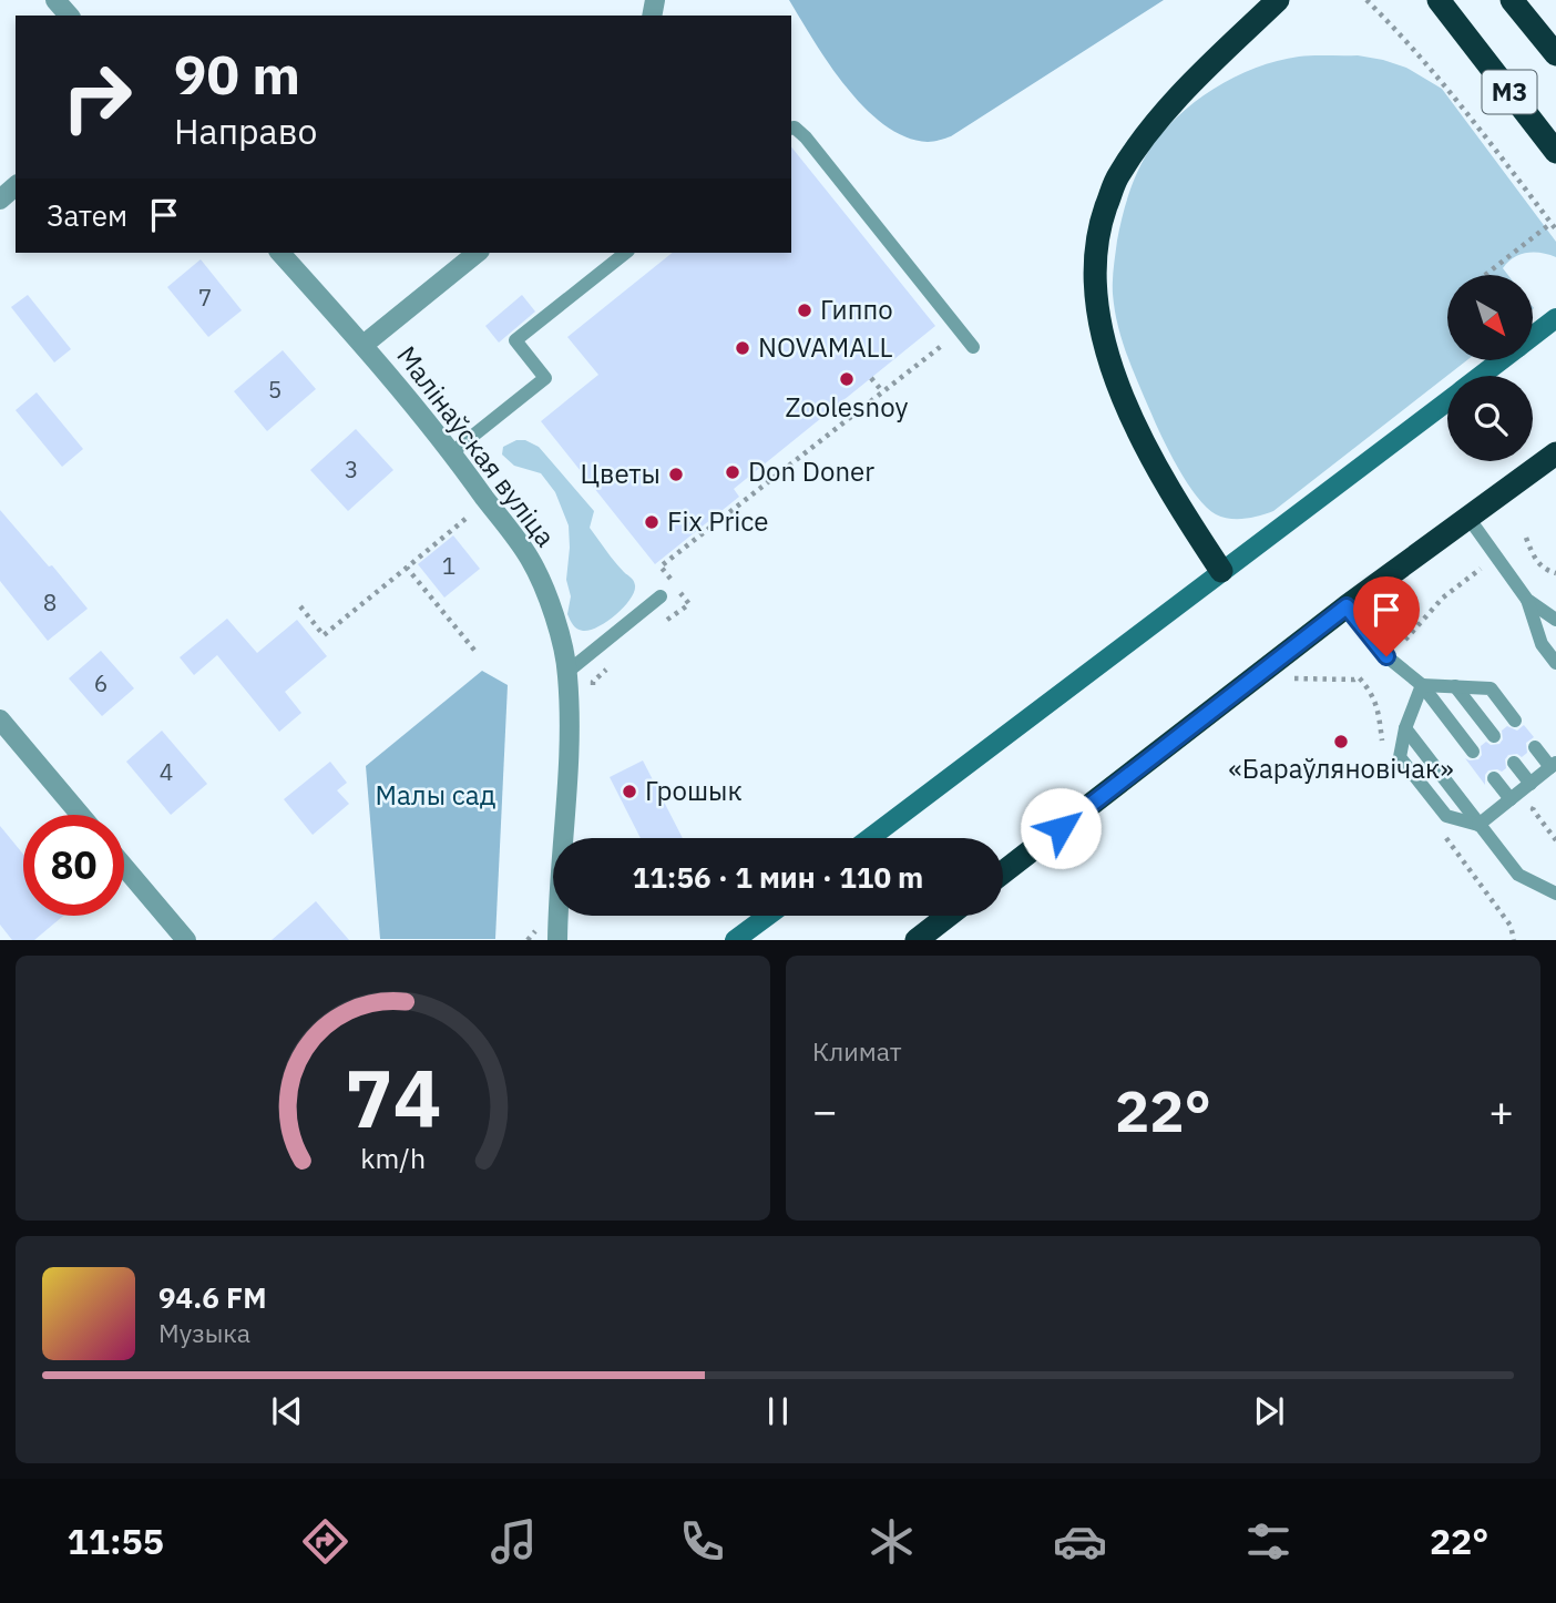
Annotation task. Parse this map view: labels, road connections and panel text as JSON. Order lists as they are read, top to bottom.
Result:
{
  "streets": {
    "highway": ["М3"],
    "street": ["Малінаўская вуліца"]
  },
  "parks": ["Малы сад"],
  "places": [
    "Гиппо",
    "NOVAMALL",
    "Zoolesnoy",
    "Don Doner",
    "Цветы",
    "Fix Price",
    "«Бараўляновічак»",
    "Грошык"
  ],
  "house_numbers": [
    "7",
    "5",
    "3",
    "1",
    "8",
    "6",
    "4"
  ],
  "north": "bottom right",
  "page": {
    "turn": ["90 m", "Направо"],
    "then": "Затем",
    "limit": "80",
    "trip": "11:56 · 1 мин · 110 m",
    "tile": "Климат",
    "heat": ["−", "22°", "+"],
    "song": ["94.6 FM", "Музыка"],
    "tabs": ["11:55", "22°"],
    "gauge": ["74", "km/h"]
  }
}
